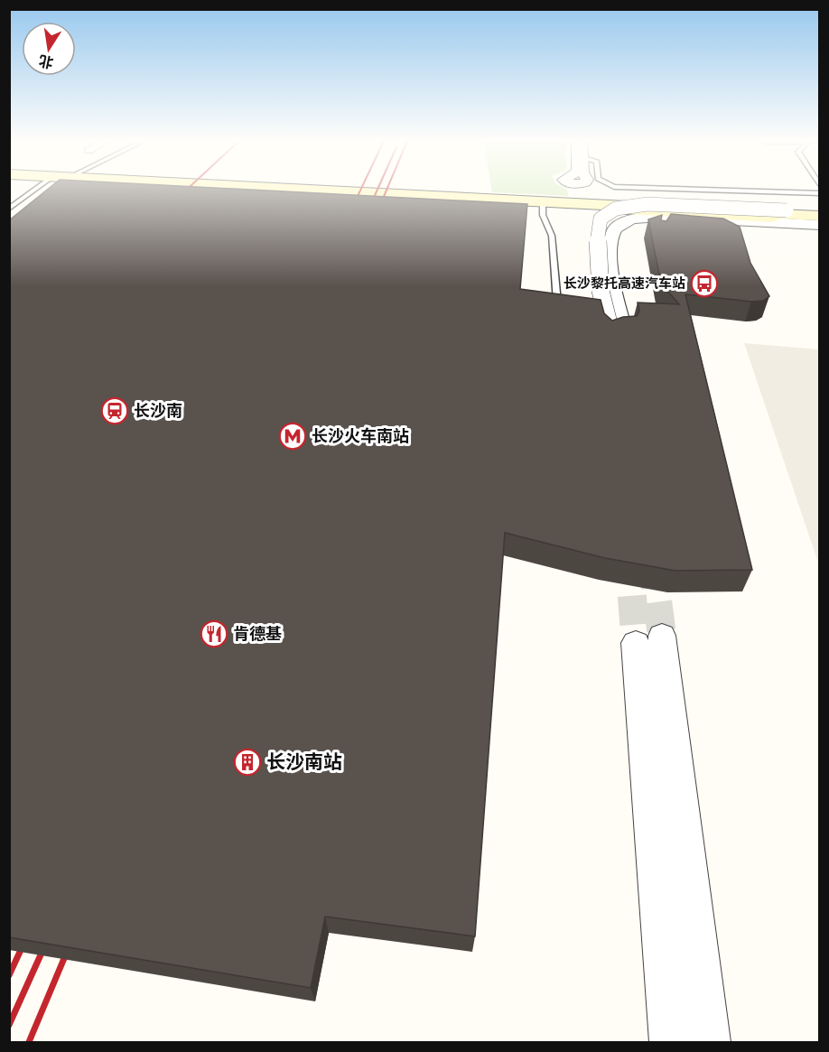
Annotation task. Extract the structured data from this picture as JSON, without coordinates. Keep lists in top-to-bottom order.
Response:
{
  "places": {
    "bus stop": ["长沙黎托高速汽车站"],
    "station": ["长沙南"],
    "metro station": ["长沙火车南站"],
    "restaurant": ["肯德基"],
    "building": ["长沙南站"]
  },
  "north": "bottom"
}
